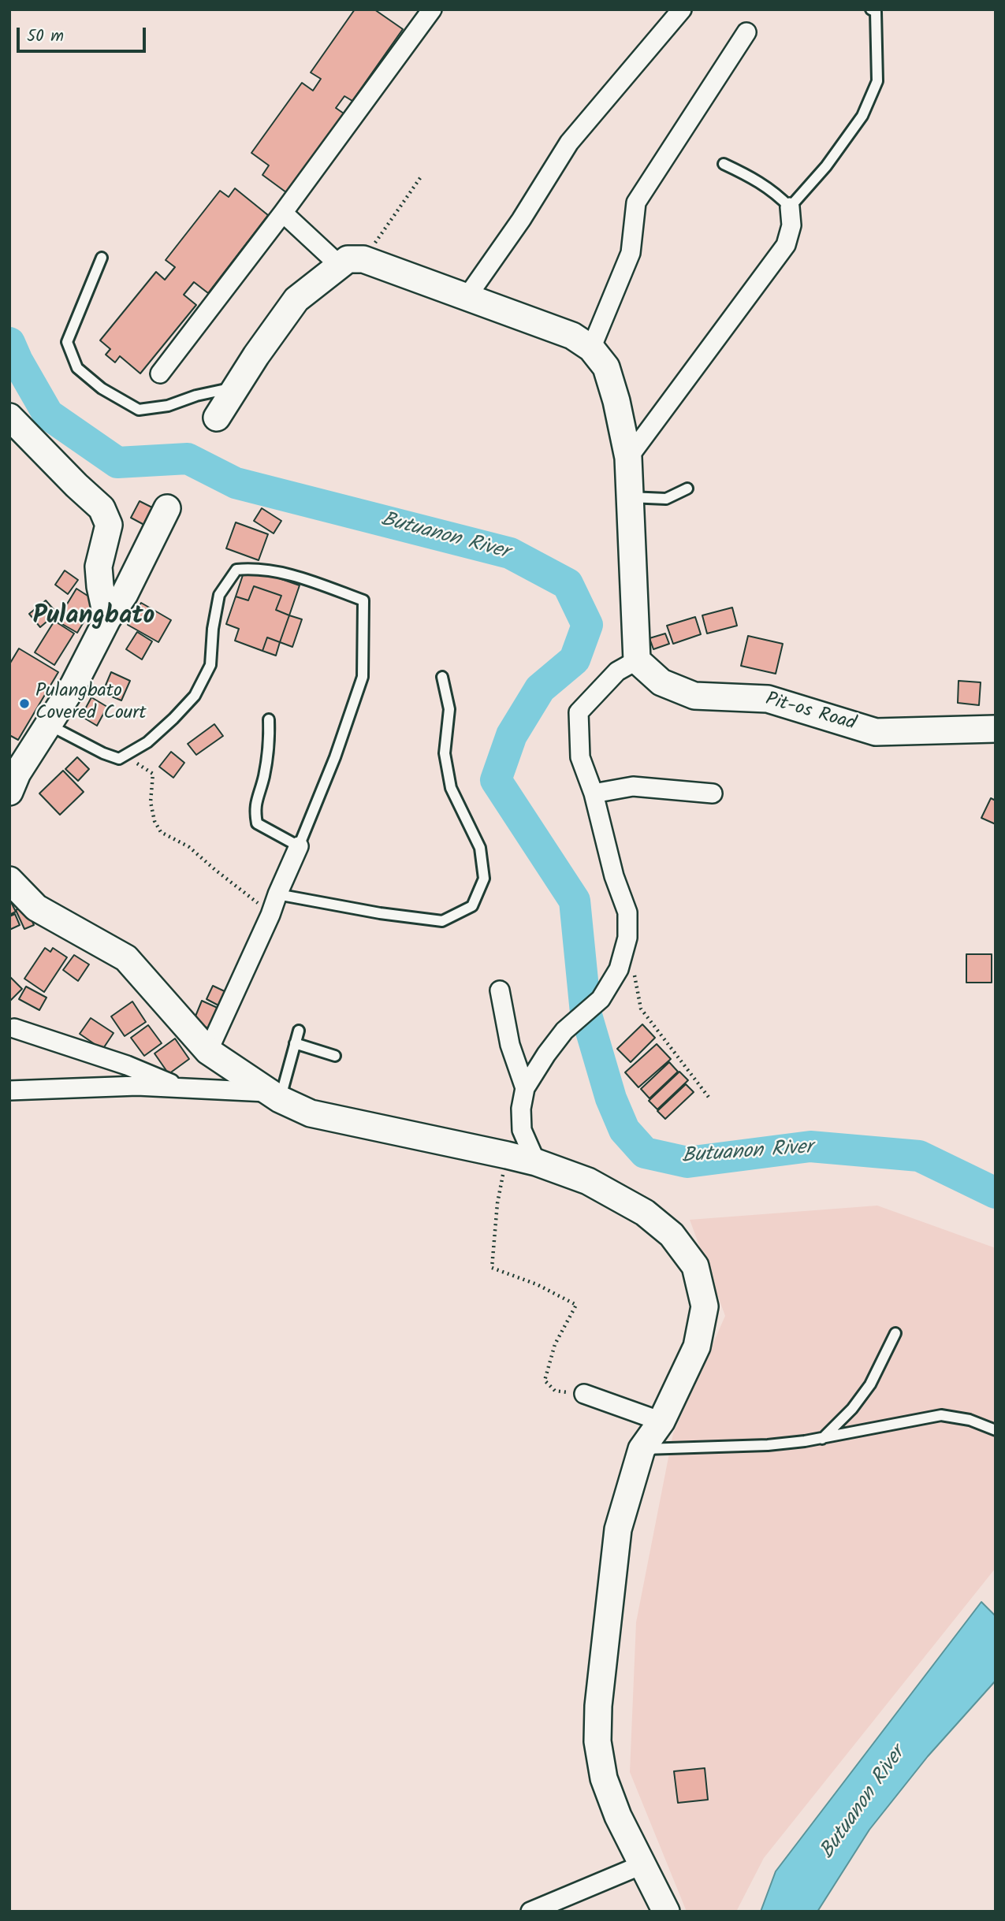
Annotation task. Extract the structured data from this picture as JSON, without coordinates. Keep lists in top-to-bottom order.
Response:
{
  "streets": {
    "street": ["Pit-os Road"]
  },
  "districts": ["Pulangbato"],
  "water": ["Butuanon River"],
  "places": ["Pulangbato Covered Court"],
  "scale_bar": "50 m"
}
